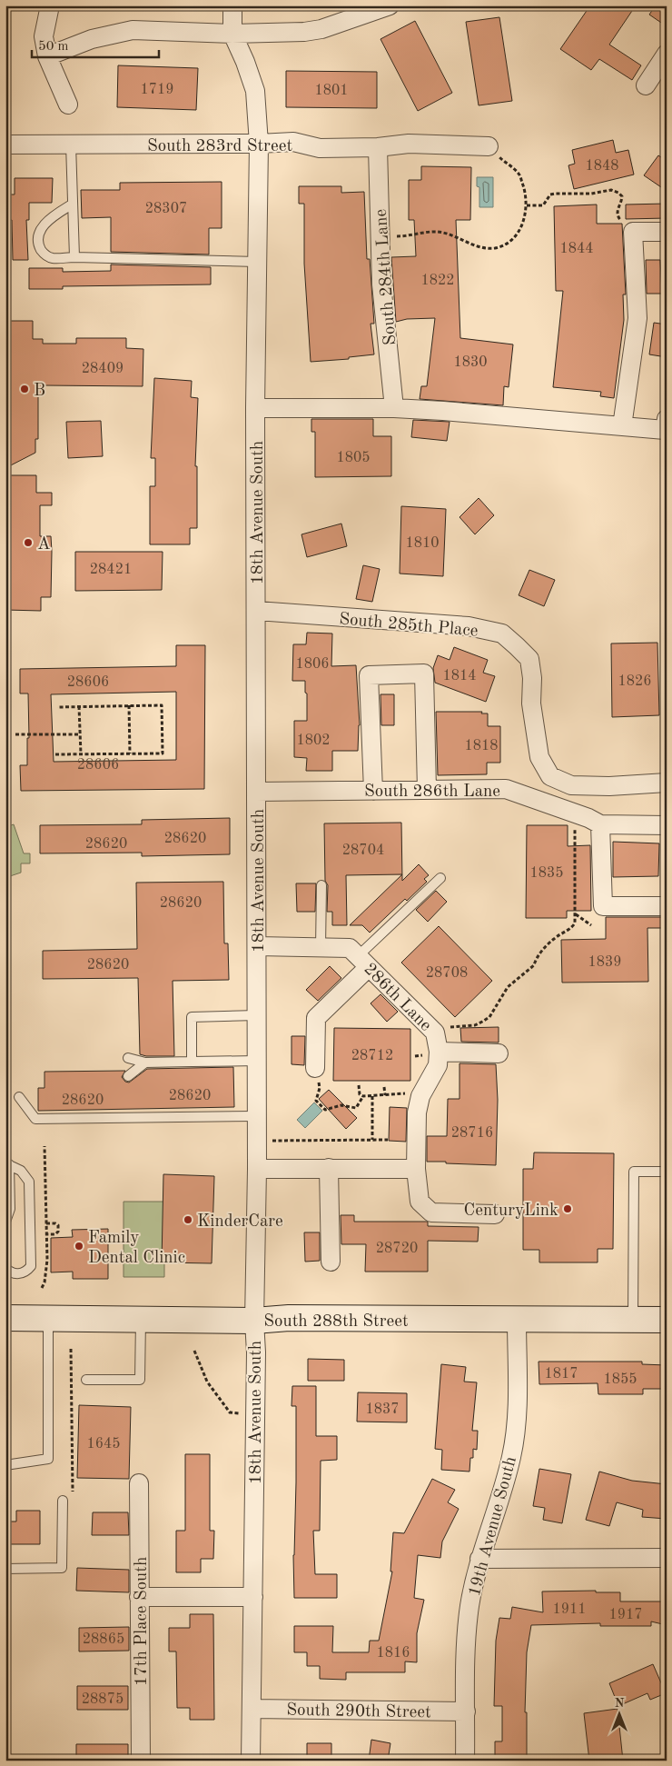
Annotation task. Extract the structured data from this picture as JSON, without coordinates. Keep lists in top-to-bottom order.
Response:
{
  "streets": {
    "main road": ["South 288th Street"],
    "street": [
      "South 283rd Street",
      "South 284th Lane",
      "18th Avenue South",
      "South 285th Place",
      "South 286th Lane",
      "286th Lane",
      "19th Avenue South",
      "17th Place South",
      "South 290th Street"
    ]
  },
  "crossings": [
    ["South 283rd Street", "South 284th Lane"],
    ["South 283rd Street", "18th Avenue South"],
    ["18th Avenue South", "South 285th Place"],
    ["18th Avenue South", "South 286th Lane"],
    ["18th Avenue South", "286th Lane"],
    ["18th Avenue South", "South 288th Street"],
    ["18th Avenue South", "South 290th Street"],
    ["South 288th Street", "19th Avenue South"],
    ["19th Avenue South", "South 290th Street"]
  ],
  "places": [
    "B",
    "A",
    "CenturyLink",
    "KinderCare",
    "Family Dental Clinic"
  ],
  "house_numbers": [
    "1719",
    "1801",
    "1848",
    "28307",
    "1844",
    "1822",
    "1830",
    "28409",
    "1805",
    "1810",
    "28421",
    "1806",
    "1814",
    "1826",
    "28606",
    "1802",
    "1818",
    "28606",
    "28620",
    "28620",
    "28704",
    "1835",
    "28620",
    "1839",
    "28620",
    "28708",
    "28712",
    "28620",
    "28620",
    "28716",
    "28720",
    "1817",
    "1855",
    "1837",
    "1645",
    "1911",
    "1917",
    "28865",
    "1816",
    "28875"
  ],
  "scale_bar": "50 m",
  "north": "top"
}
